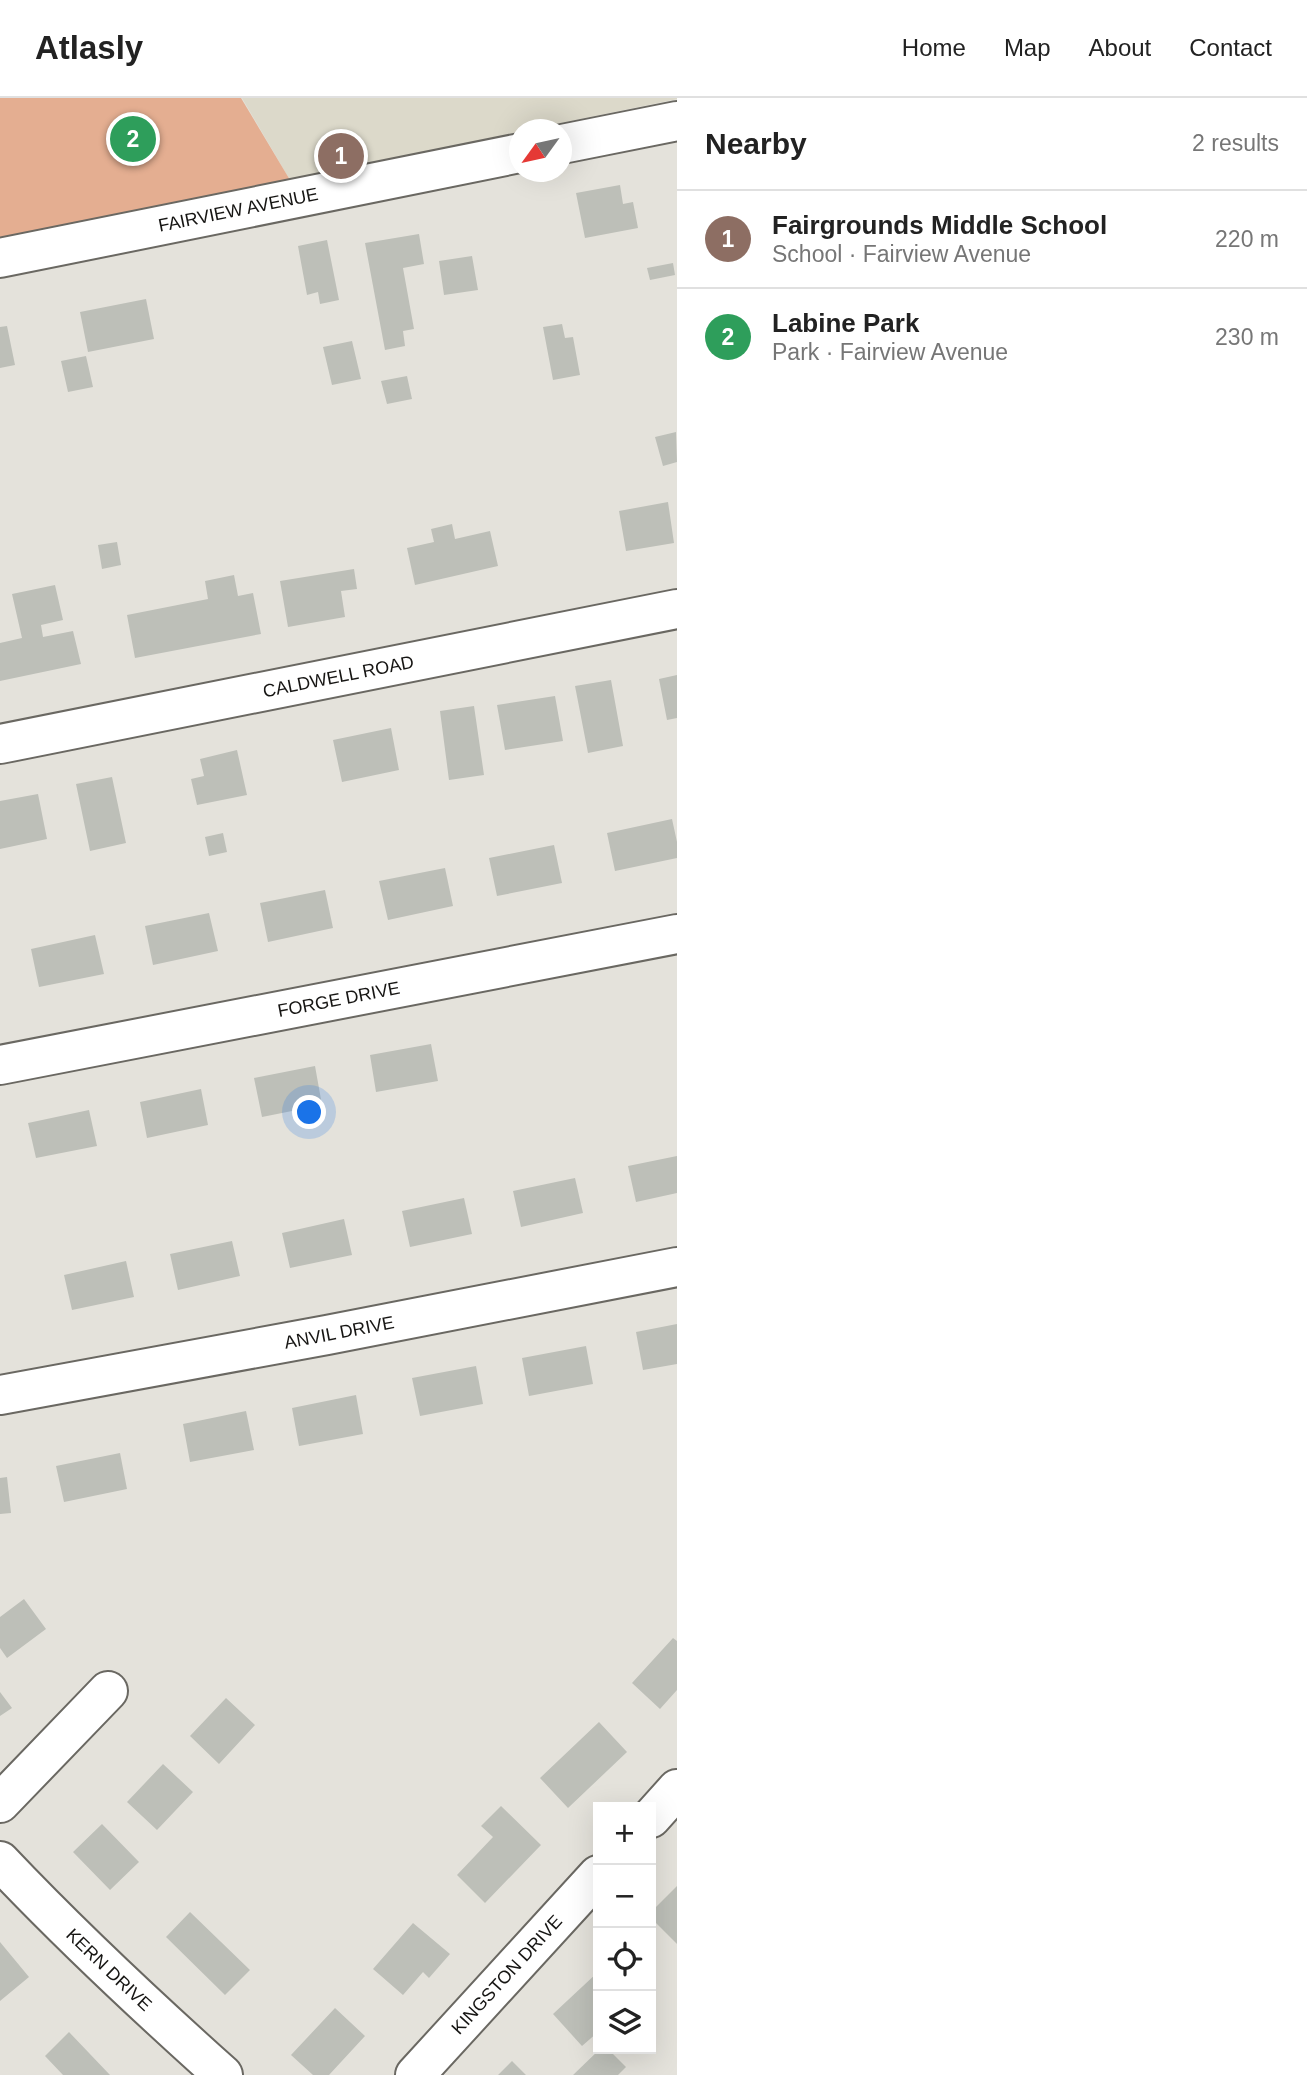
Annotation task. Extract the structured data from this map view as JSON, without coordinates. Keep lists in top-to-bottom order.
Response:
{
  "streets": {
    "street": [
      "FAIRVIEW AVENUE",
      "CALDWELL ROAD",
      "FORGE DRIVE",
      "ANVIL DRIVE",
      "KERN DRIVE",
      "KINGSTON DRIVE"
    ]
  },
  "north": "bottom left",
  "page": {
    "header": "Atlasly",
    "nav": [
      "Home",
      "Map",
      "About",
      "Contact"
    ],
    "heading": ["Nearby", "2 results"],
    "pins": ["2", "1"],
    "list": [
      {
        "mark": "1",
        "name": "Fairgrounds Middle School",
        "note": "School · Fairview Avenue",
        "value": "220 m"
      },
      {
        "mark": "2",
        "name": "Labine Park",
        "note": "Park · Fairview Avenue",
        "value": "230 m"
      }
    ],
    "map_buttons": ["+", "−"]
  }
}
